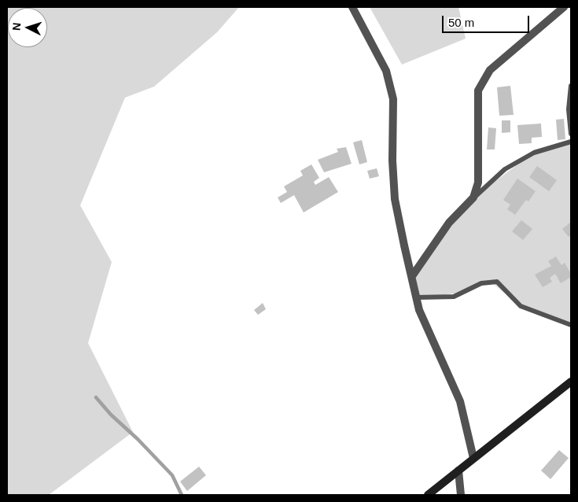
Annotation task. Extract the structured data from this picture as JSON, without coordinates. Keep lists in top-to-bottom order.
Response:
{
  "scale_bar": "50 m",
  "north": "left"
}
